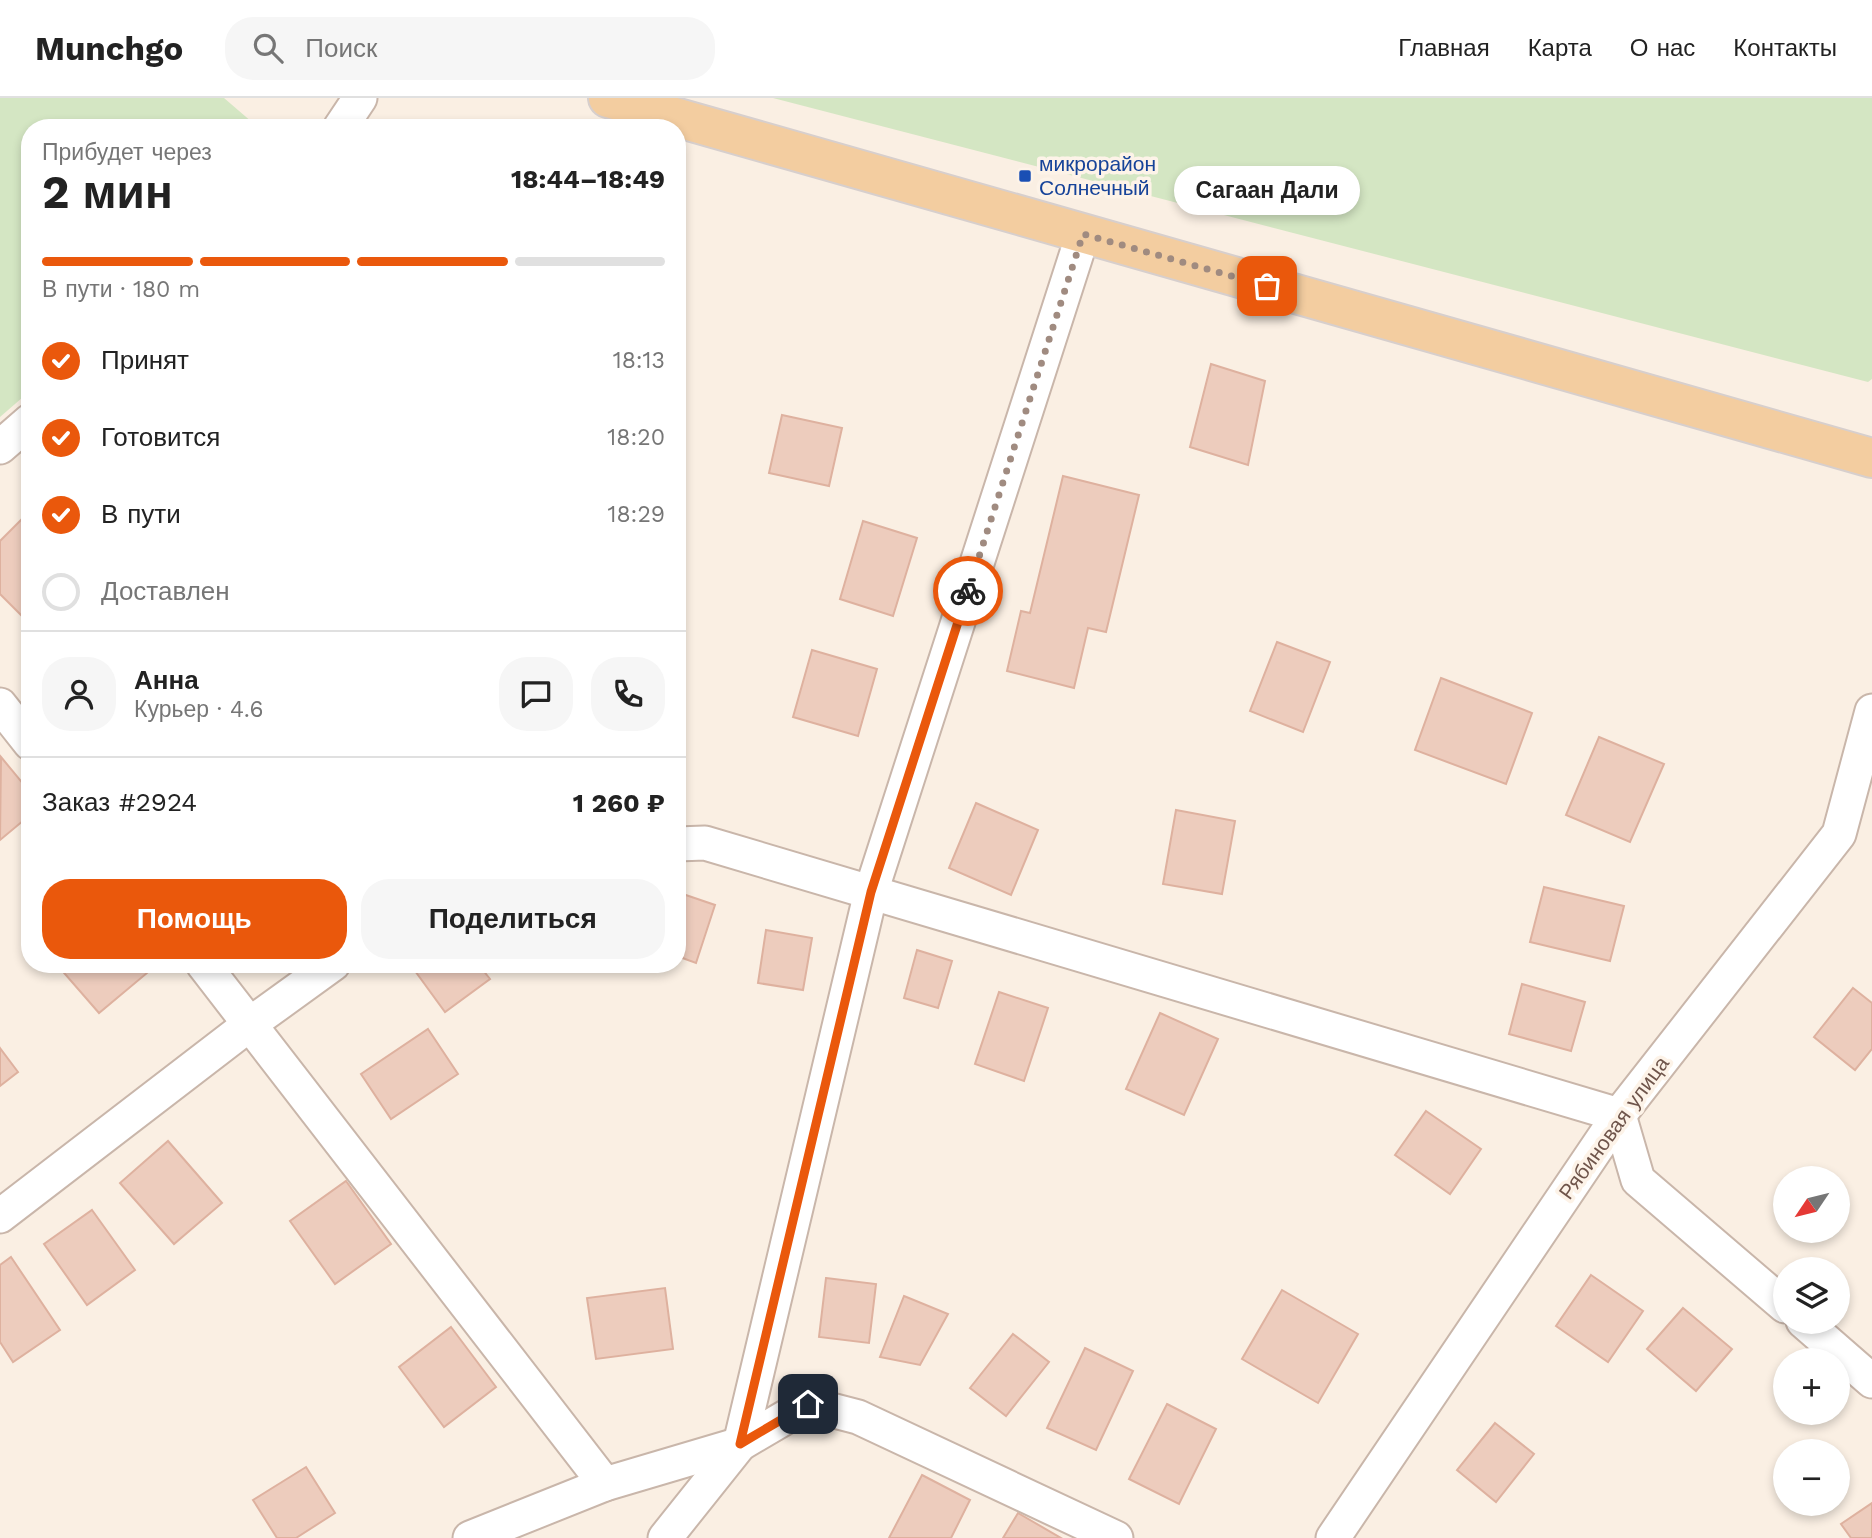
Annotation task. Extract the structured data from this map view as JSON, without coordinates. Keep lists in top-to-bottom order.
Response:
{
  "streets": {
    "street": ["Рябиновая улица"]
  },
  "places": {
    "transit": ["микрорайон Солнечный"],
    "other": ["Сагаан Дали"]
  },
  "north": "bottom left",
  "page": {
    "header": "Munchgo",
    "search": "Поиск",
    "nav": [
      "Главная",
      "Карта",
      "О нас",
      "Контакты"
    ],
    "heading": ["2 мин", "Прибудет через", "18:44–18:49"],
    "panel": [
      "Анна",
      "Курьер · 4.6",
      "Заказ #2924",
      "1 260 ₽"
    ],
    "bubble": "Сагаан Дали",
    "bar": "В пути · 180 m",
    "list": [
      ["Принят", "18:13"],
      ["Готовится", "18:20"],
      ["В пути", "18:29"],
      "Доставлен"
    ],
    "buttons": ["Помощь", "Поделиться"],
    "map_buttons": ["+", "−"]
  }
}
